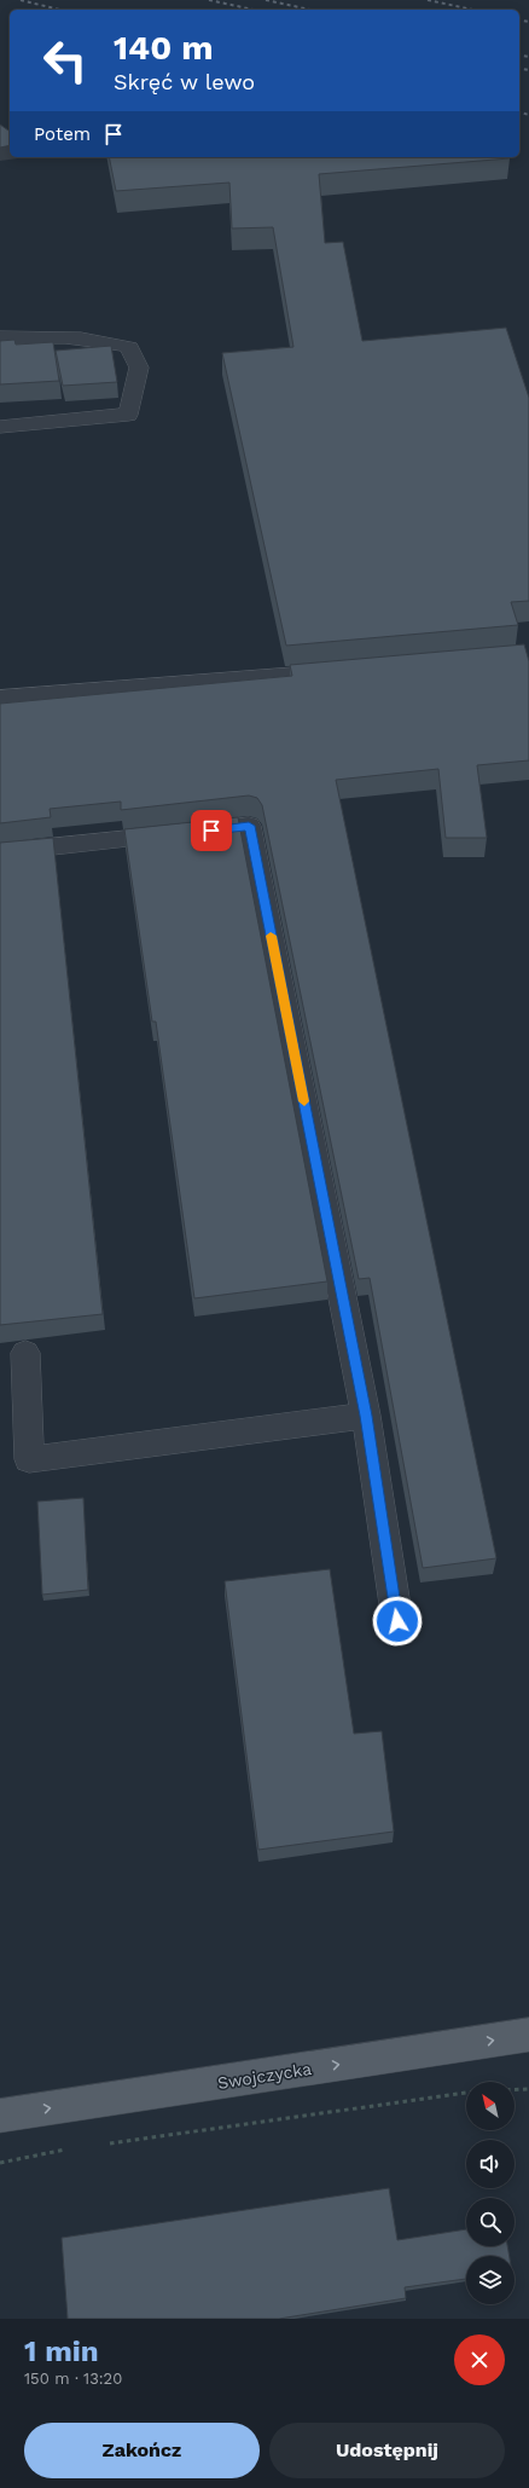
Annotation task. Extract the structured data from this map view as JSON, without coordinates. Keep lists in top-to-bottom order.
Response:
{
  "streets": {
    "main road": ["Swojczycka"]
  },
  "one_way": ["Swojczycka"],
  "north": "top left",
  "page": {
    "turn": ["140 m", "Skręć w lewo"],
    "then": "Potem",
    "heading": ["1 min", "150 m · 13:20"],
    "buttons": ["Zakończ", "Udostępnij"]
  }
}
